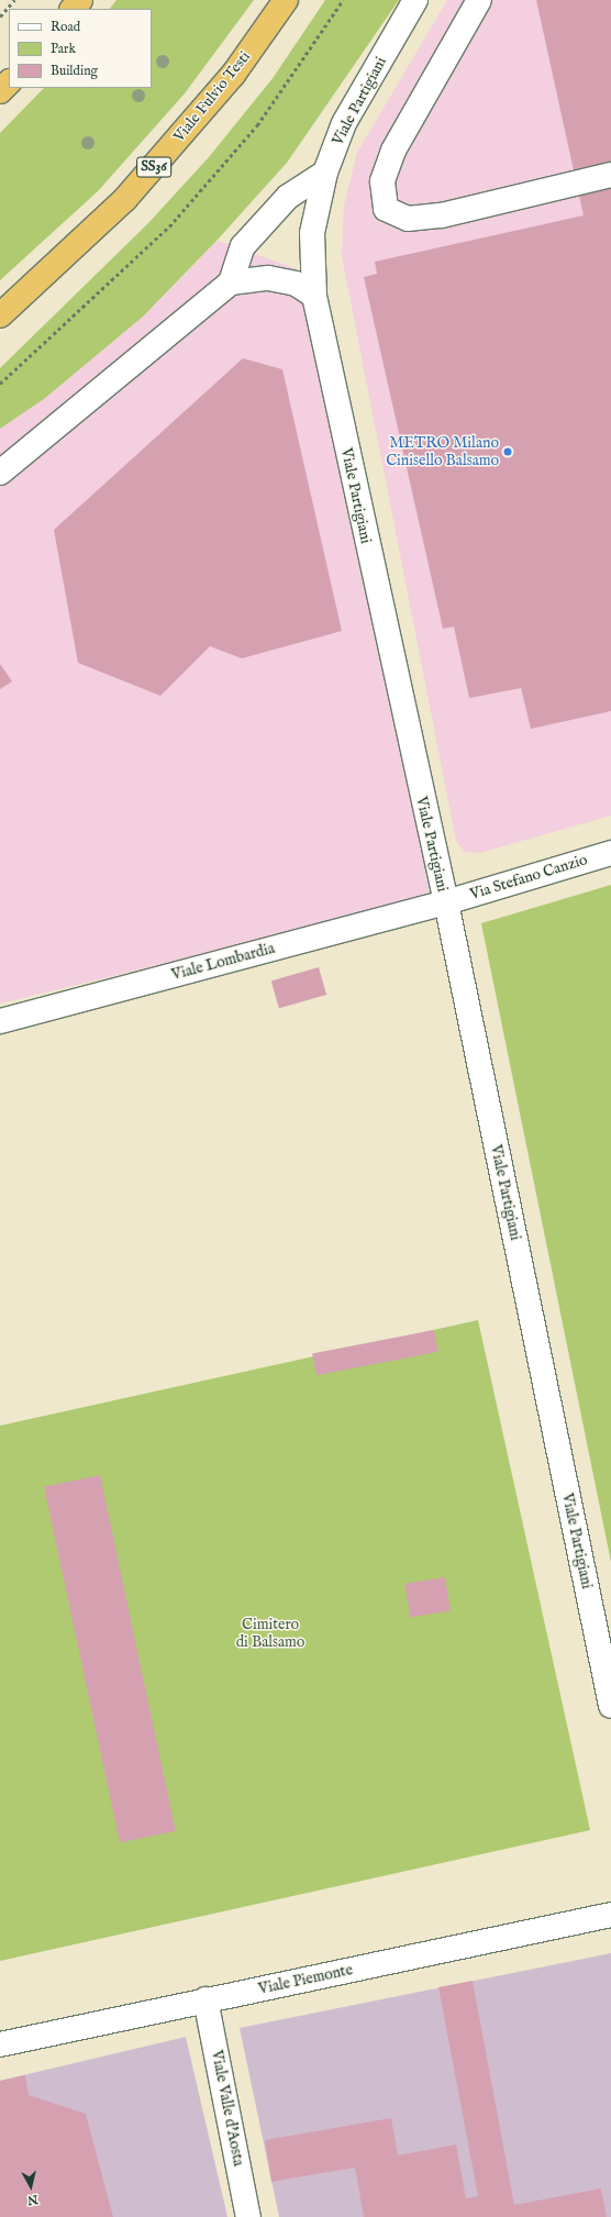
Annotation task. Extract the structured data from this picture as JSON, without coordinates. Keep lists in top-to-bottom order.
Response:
{
  "streets": {
    "highway": ["Viale Fulvio Testi", "SS36"],
    "street": [
      "Viale Partigiani",
      "Via Stefano Canzio",
      "Viale Lombardia",
      "Viale Piemonte",
      "Viale Valle d'Aosta"
    ]
  },
  "crossings": [
    ["Viale Partigiani", "Via Stefano Canzio"],
    ["Viale Partigiani", "Viale Lombardia"],
    ["Via Stefano Canzio", "Viale Lombardia"],
    ["Viale Piemonte", "Viale Valle d'Aosta"]
  ],
  "parks": ["Cimitero di Balsamo"],
  "places": ["METRO Milano Cinisello Balsamo"],
  "legend": ["Road", "Park", "Building"],
  "north": "bottom"
}
